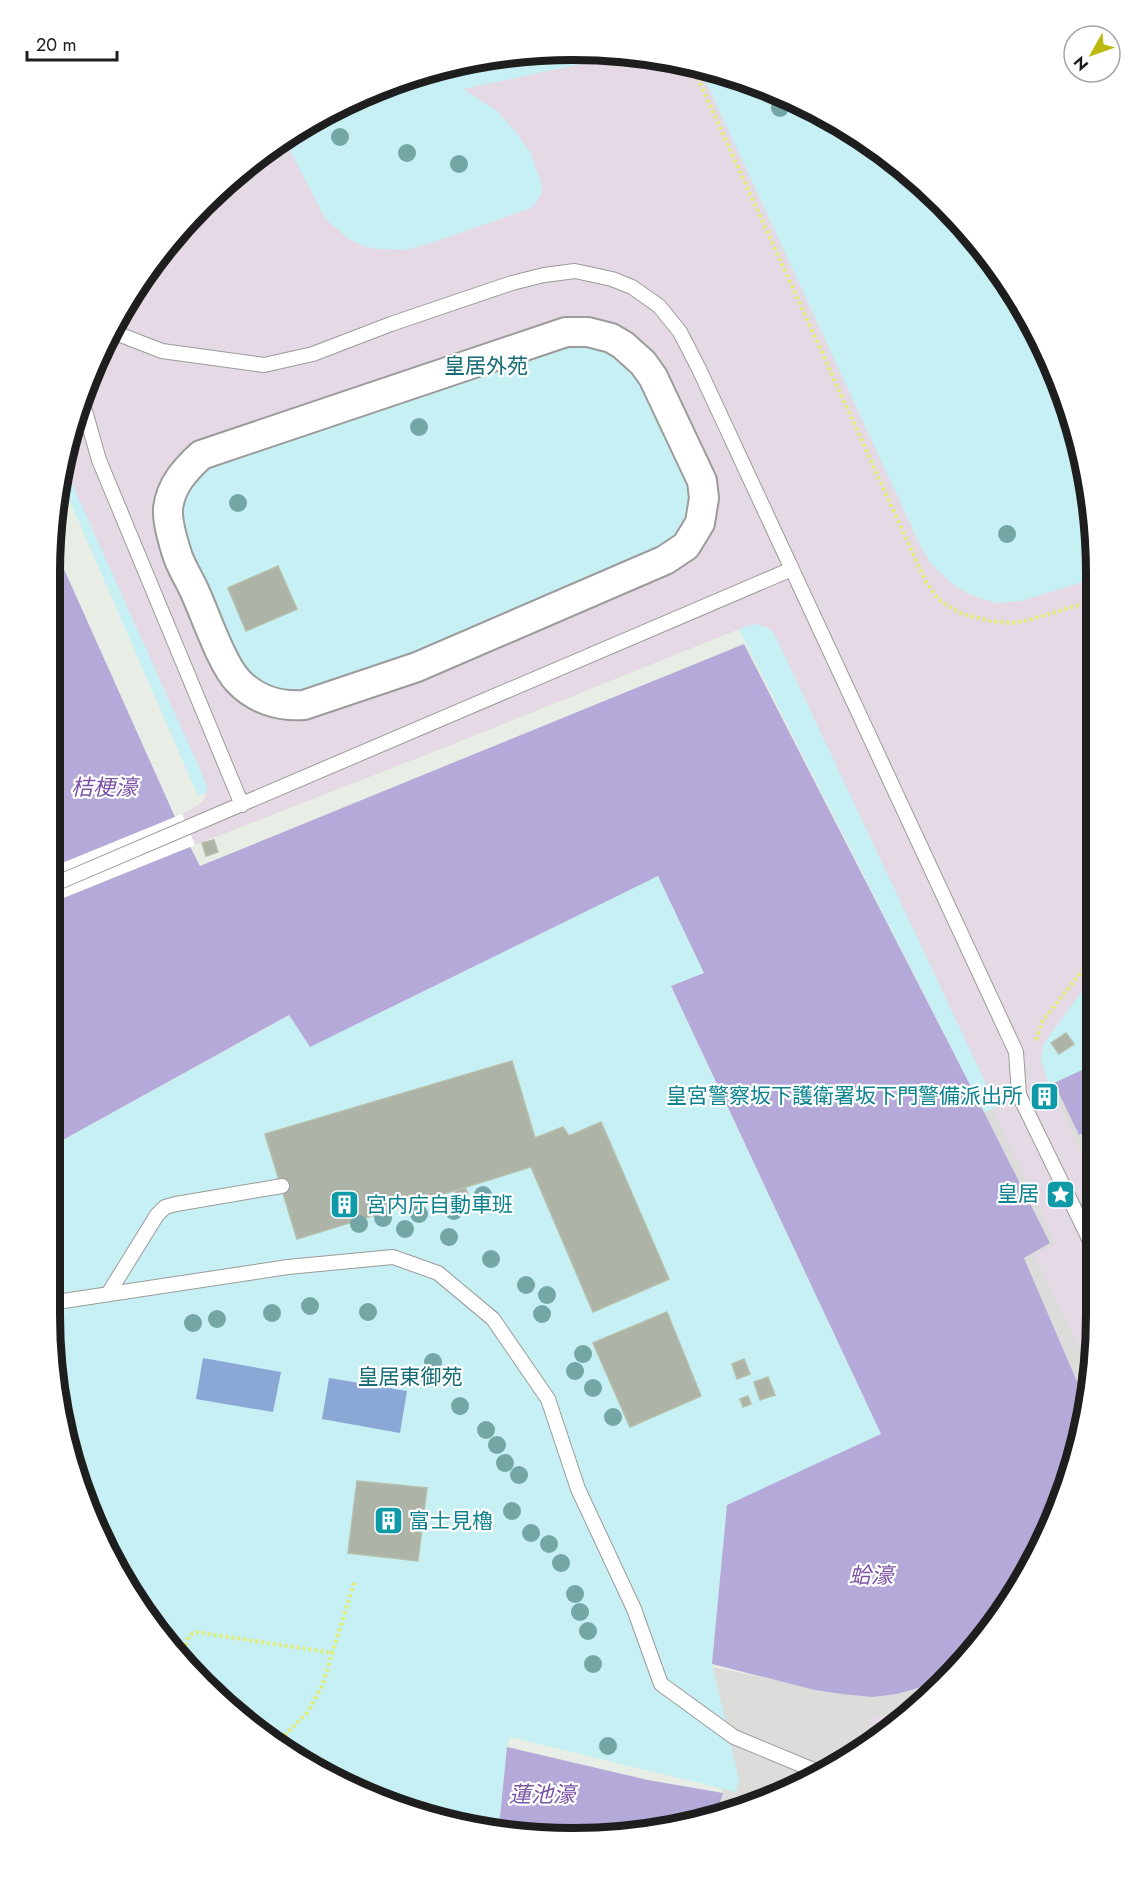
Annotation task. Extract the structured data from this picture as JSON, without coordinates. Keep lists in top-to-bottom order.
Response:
{
  "water": ["桔梗濠", "蛤濠", "蓮池濠"],
  "parks": ["皇居外苑", "皇居東御苑"],
  "places": {
    "building": ["皇宮警察坂下護衛署坂下門警備派出所", "宮内庁自動車班", "富士見櫓"],
    "place": ["皇居"]
  },
  "scale_bar": "20 m",
  "north": "bottom left"
}
